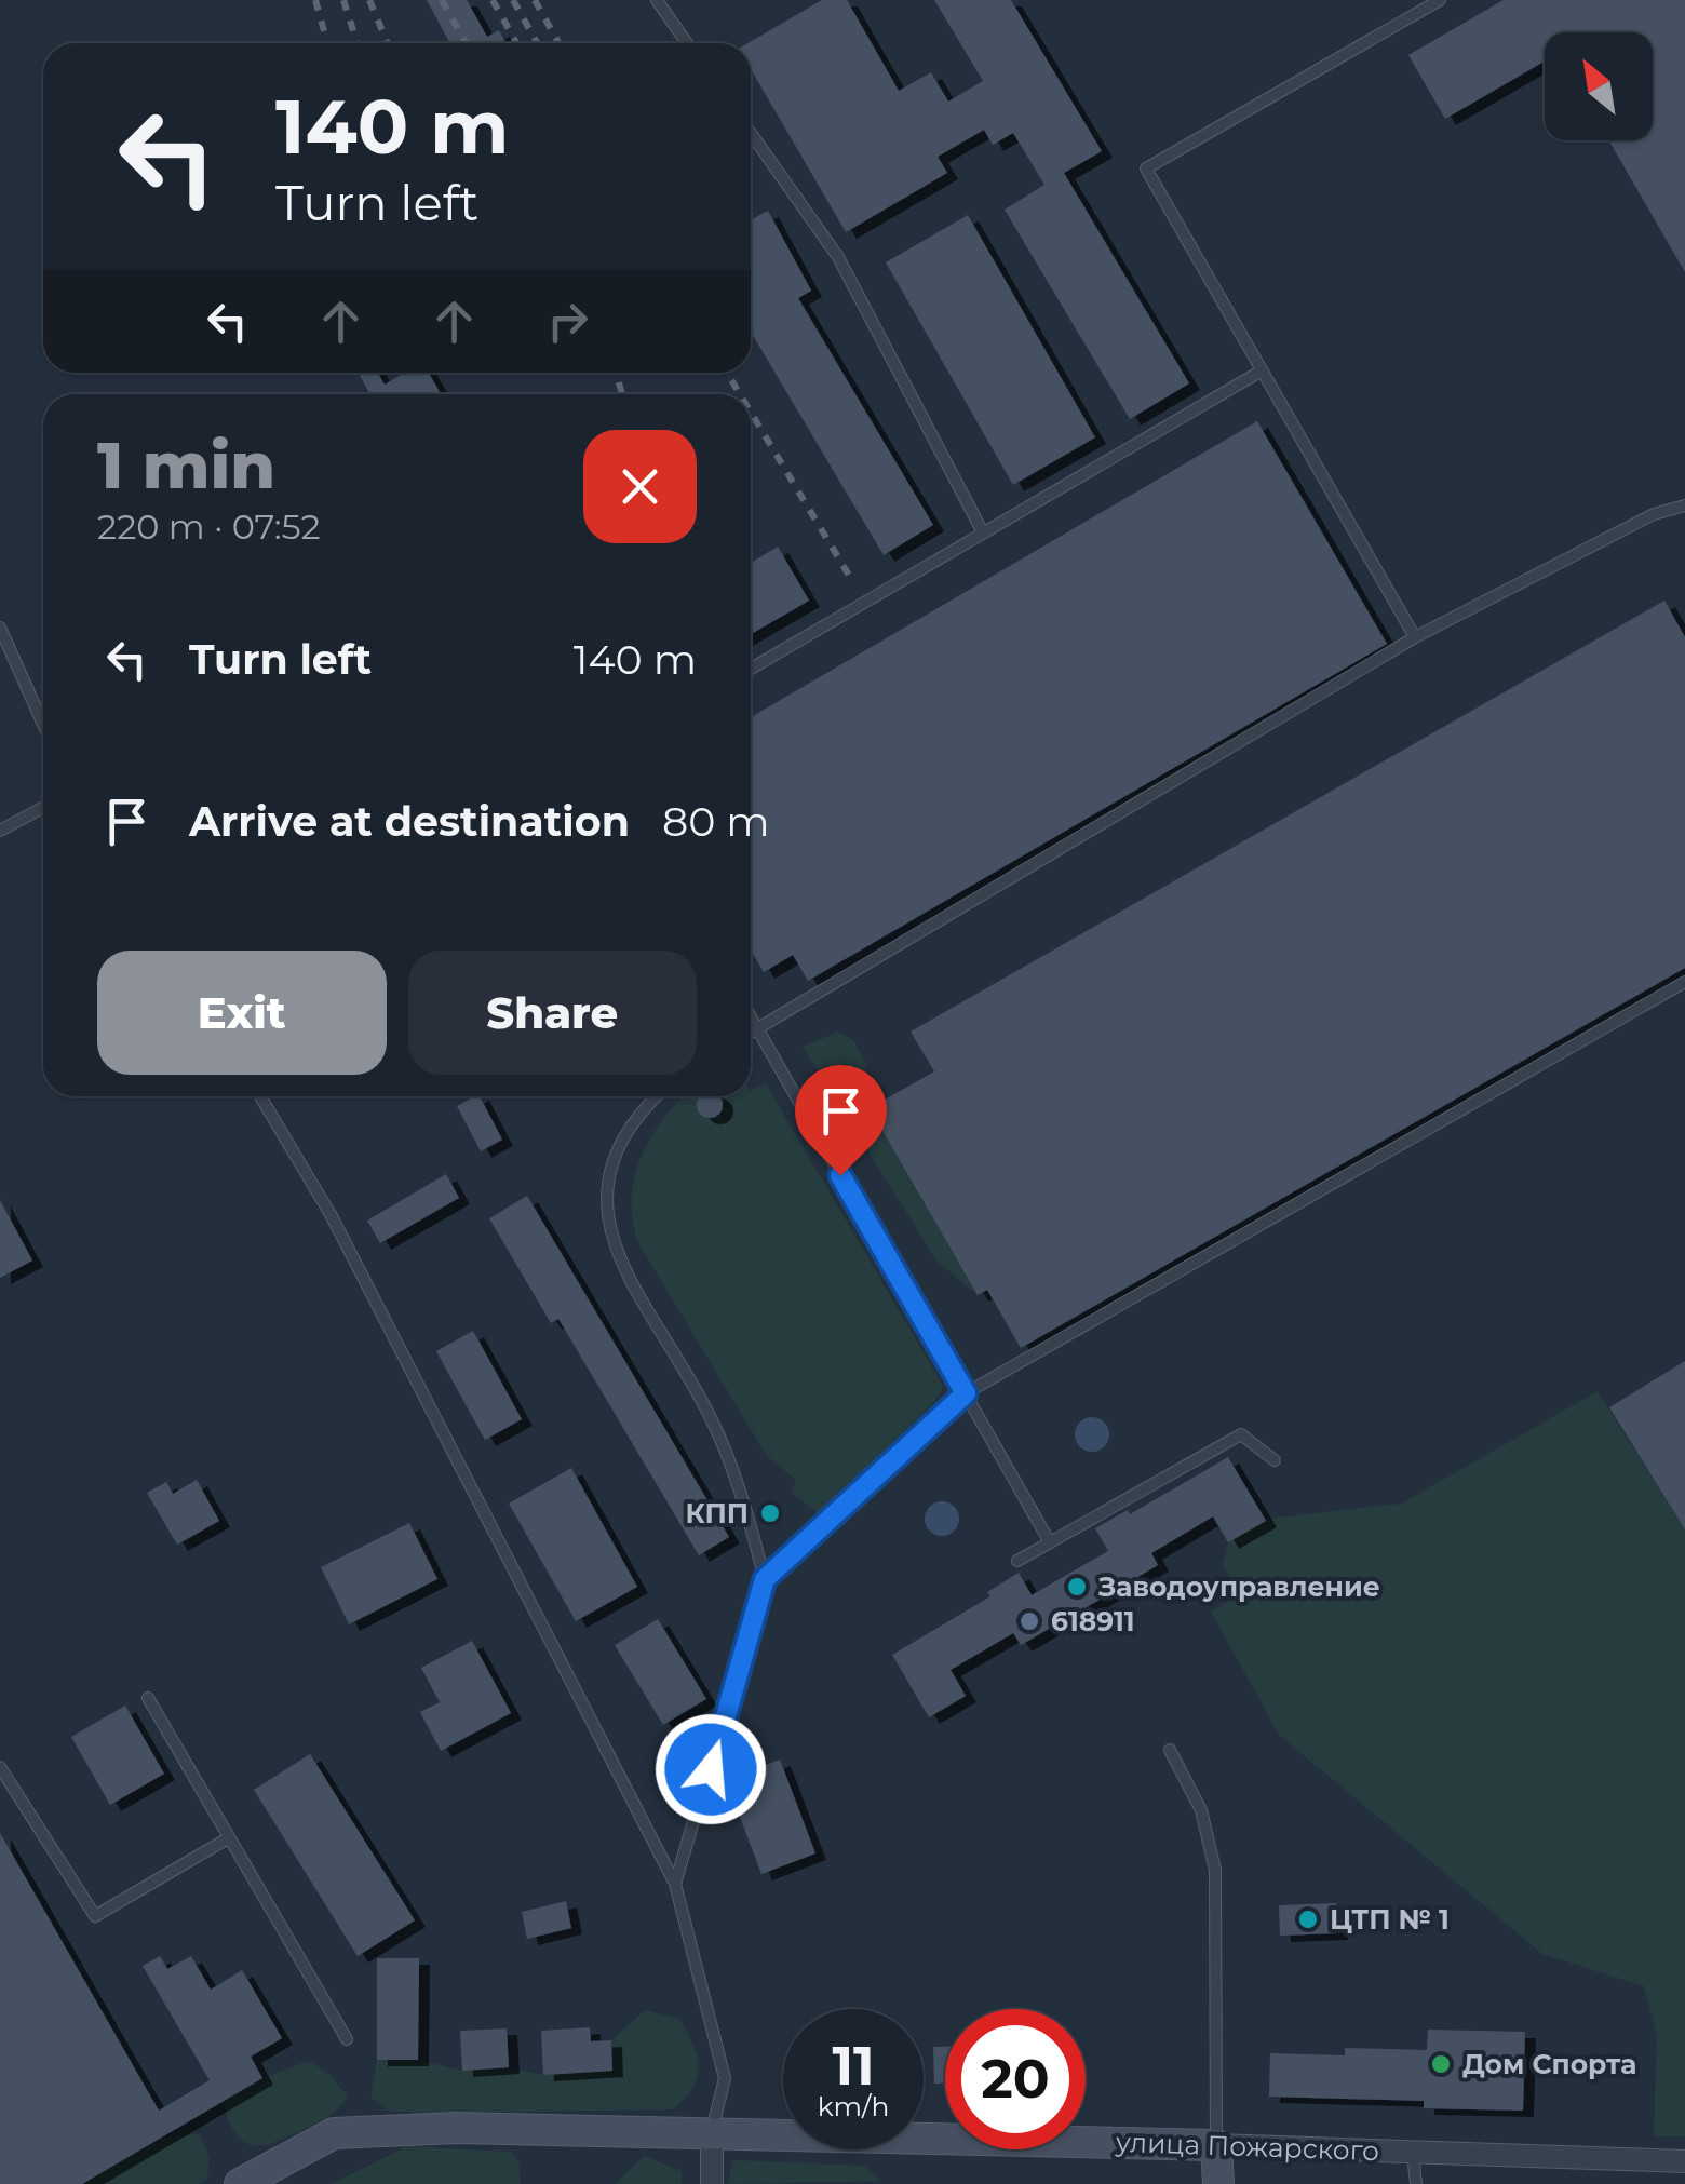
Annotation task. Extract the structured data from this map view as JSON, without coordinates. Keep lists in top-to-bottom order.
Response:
{
  "streets": {
    "street": ["улица Пожарского"]
  },
  "places": [
    "КПП",
    "Заводоуправление",
    "618911",
    "ЦТП № 1",
    "Дом Спорта"
  ],
  "north": "top left",
  "page": {
    "turn": ["140 m", "Turn left"],
    "heading": ["1 min", "220 m · 07:52"],
    "list": [
      {
        "name": "Turn left",
        "value": "140 m"
      },
      {
        "name": "Arrive at destination",
        "value": "80 m"
      }
    ],
    "buttons": ["Exit", "Share"],
    "speed": "11 km/h",
    "limit": "20"
  }
}
